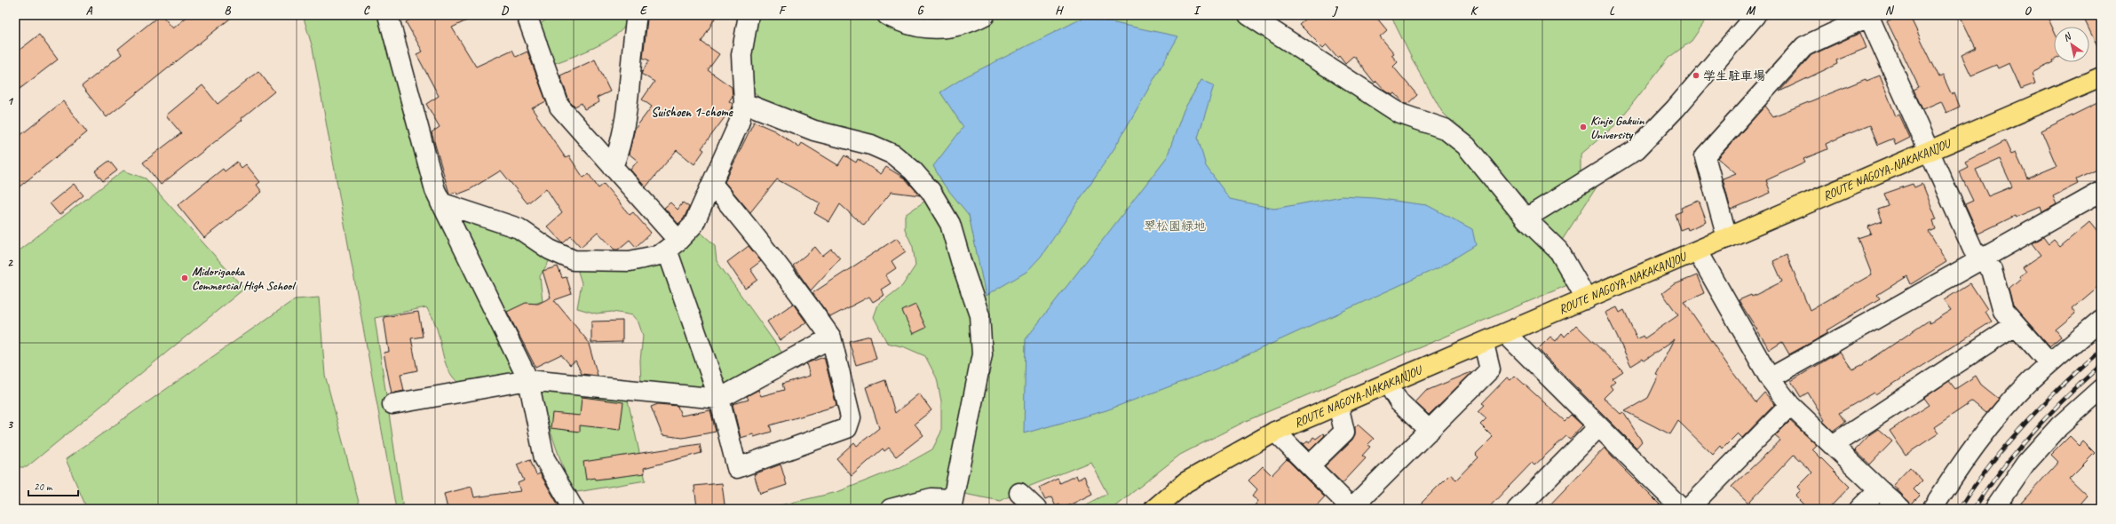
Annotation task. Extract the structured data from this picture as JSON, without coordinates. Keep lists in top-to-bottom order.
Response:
{
  "streets": {
    "main road": ["ROUTE NAGOYA-NAKAKANJOU"]
  },
  "districts": ["Suishoen 1-chome"],
  "parks": ["翠松園緑地"],
  "places": ["学生駐車場", "Kinjo Gakuin University", "Midorigaoka Commercial High School"],
  "scale_bar": "20 m",
  "north": "top left",
  "grid": {
    "columns": [
      "A",
      "B",
      "C",
      "D",
      "E",
      "F",
      "G",
      "H",
      "I",
      "J",
      "K",
      "L",
      "M",
      "N",
      "O"
    ],
    "rows": ["1", "2", "3"]
  }
}
